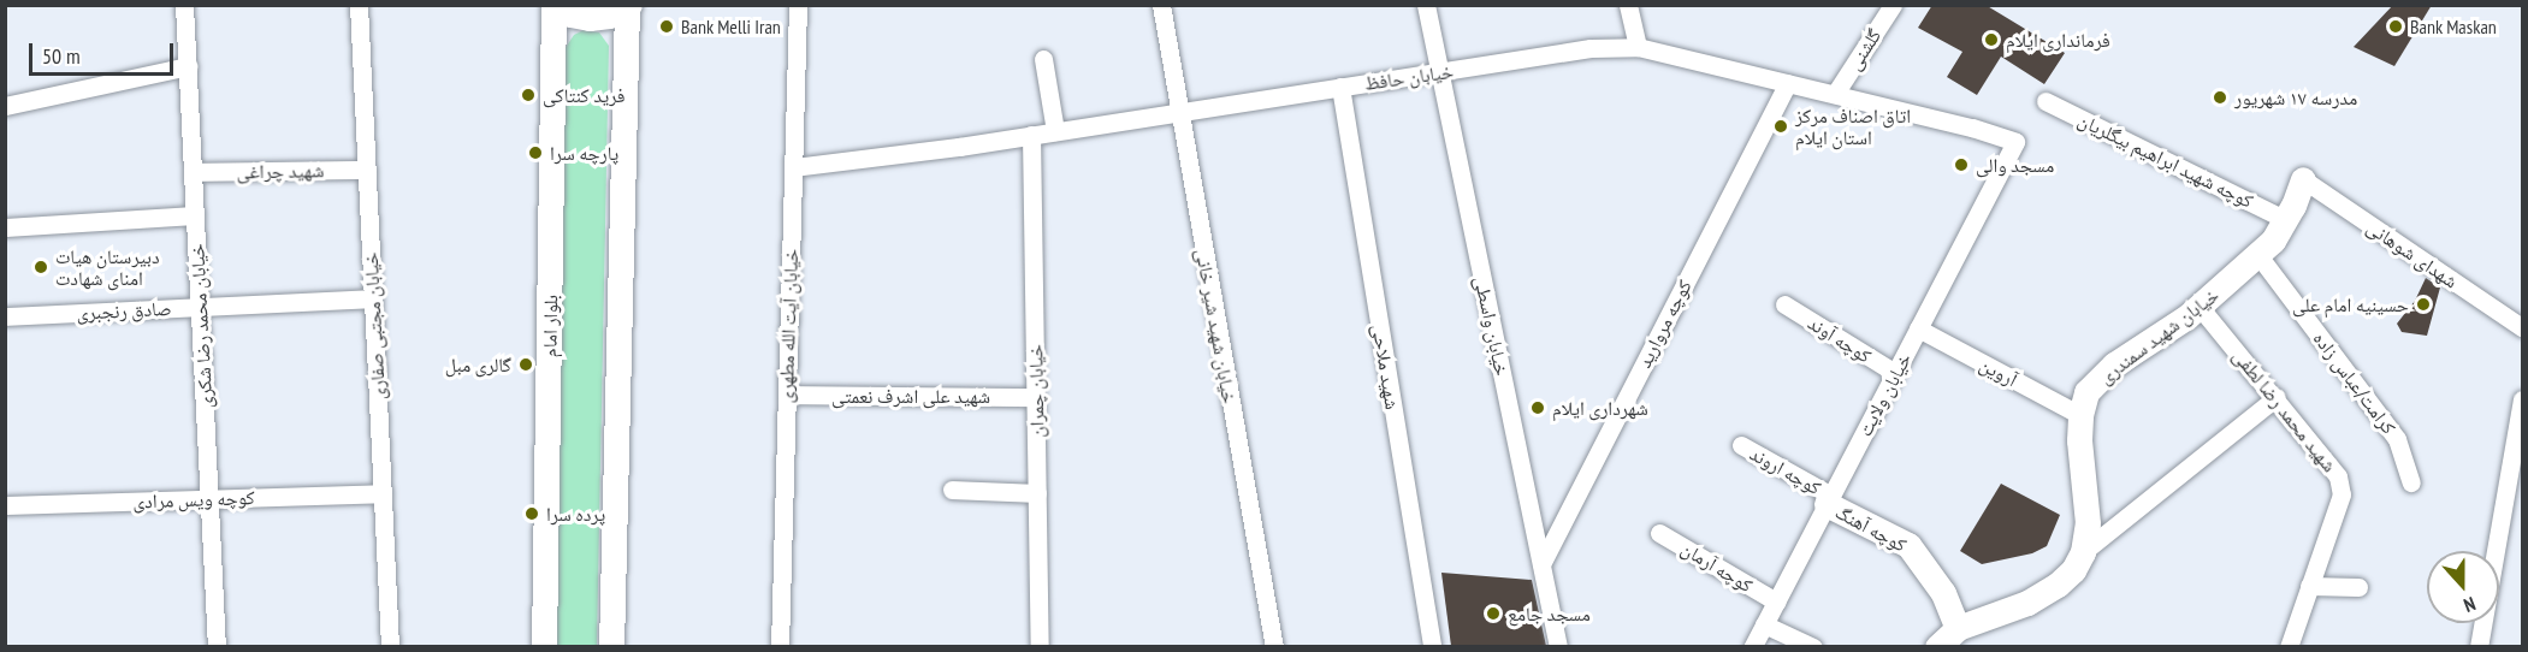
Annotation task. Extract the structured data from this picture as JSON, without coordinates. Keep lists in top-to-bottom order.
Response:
{
  "streets": {
    "main road": ["بلوار امام", "خیابان شهید سمندری", "کوچه آهنگ"],
    "street": [
      "گلشنی",
      "خیابان حافظ",
      "کوچه شهید ابراهیم بیگلریان",
      "شهید چراغی",
      "شهدای شوهانی",
      "صادق رنجبری",
      "کوچه مروارید",
      "خیابان محمد رضا شکری",
      "خیابان مجتبی صفاری",
      "خیابان آیت الله مطهری",
      "خیابان شهید شیر خانی",
      "خیابان واسطی",
      "کوچه آوند",
      "شهید ملاحی",
      "آروین",
      "کرامت/عباس زاده",
      "خیابان چمران",
      "خیابان ولایت",
      "شهید علی اشرف نعمتی",
      "شهید محمد رضا لطفی",
      "کوچه اروند",
      "کوچه ویس مرادی",
      "کوچه آرمان"
    ]
  },
  "crossings": [
    ["گلشنی", "خیابان حافظ"],
    ["خیابان حافظ", "کوچه مروارید"],
    ["خیابان حافظ", "خیابان آیت الله مطهری"],
    ["خیابان حافظ", "خیابان شهید شیر خانی"],
    ["خیابان حافظ", "خیابان واسطی"],
    ["خیابان حافظ", "شهید ملاحی"],
    ["خیابان حافظ", "خیابان چمران"],
    ["خیابان حافظ", "خیابان ولایت"],
    ["کوچه شهید ابراهیم بیگلریان", "خیابان شهید سمندری"],
    ["شهید چراغی", "خیابان محمد رضا شکری"],
    ["شهید چراغی", "خیابان مجتبی صفاری"],
    ["شهدای شوهانی", "خیابان شهید سمندری"],
    ["صادق رنجبری", "خیابان محمد رضا شکری"],
    ["صادق رنجبری", "خیابان مجتبی صفاری"],
    ["کوچه مروارید", "خیابان واسطی"],
    ["خیابان محمد رضا شکری", "کوچه ویس مرادی"],
    ["خیابان مجتبی صفاری", "کوچه ویس مرادی"],
    ["خیابان آیت الله مطهری", "شهید علی اشرف نعمتی"],
    ["خیابان شهید سمندری", "آروین"],
    ["خیابان شهید سمندری", "کرامت/عباس زاده"],
    ["خیابان شهید سمندری", "شهید محمد رضا لطفی"],
    ["خیابان شهید سمندری", "کوچه آهنگ"],
    ["کوچه آوند", "خیابان ولایت"],
    ["آروین", "خیابان ولایت"],
    ["خیابان چمران", "شهید علی اشرف نعمتی"],
    ["خیابان ولایت", "کوچه اروند"],
    ["خیابان ولایت", "کوچه آهنگ"],
    ["خیابان ولایت", "کوچه آرمان"],
    ["کوچه اروند", "کوچه آهنگ"]
  ],
  "places": [
    "Bank Melli Iran",
    "Bank Maskan",
    "فرمانداری ایلام",
    "فرید کنتاکی",
    "مدرسه ۱۷ شهریور",
    "اتاق اصناف مرکز استان ایلام",
    "پارچه سرا",
    "مسجد والی",
    "دبیرستان هیات امنای شهادت",
    "حسینیه امام علی",
    "گالری مبل",
    "شهرداری ایلام",
    "پرده سرا",
    "مسجد جامع"
  ],
  "scale_bar": "50 m",
  "north": "bottom"
}
